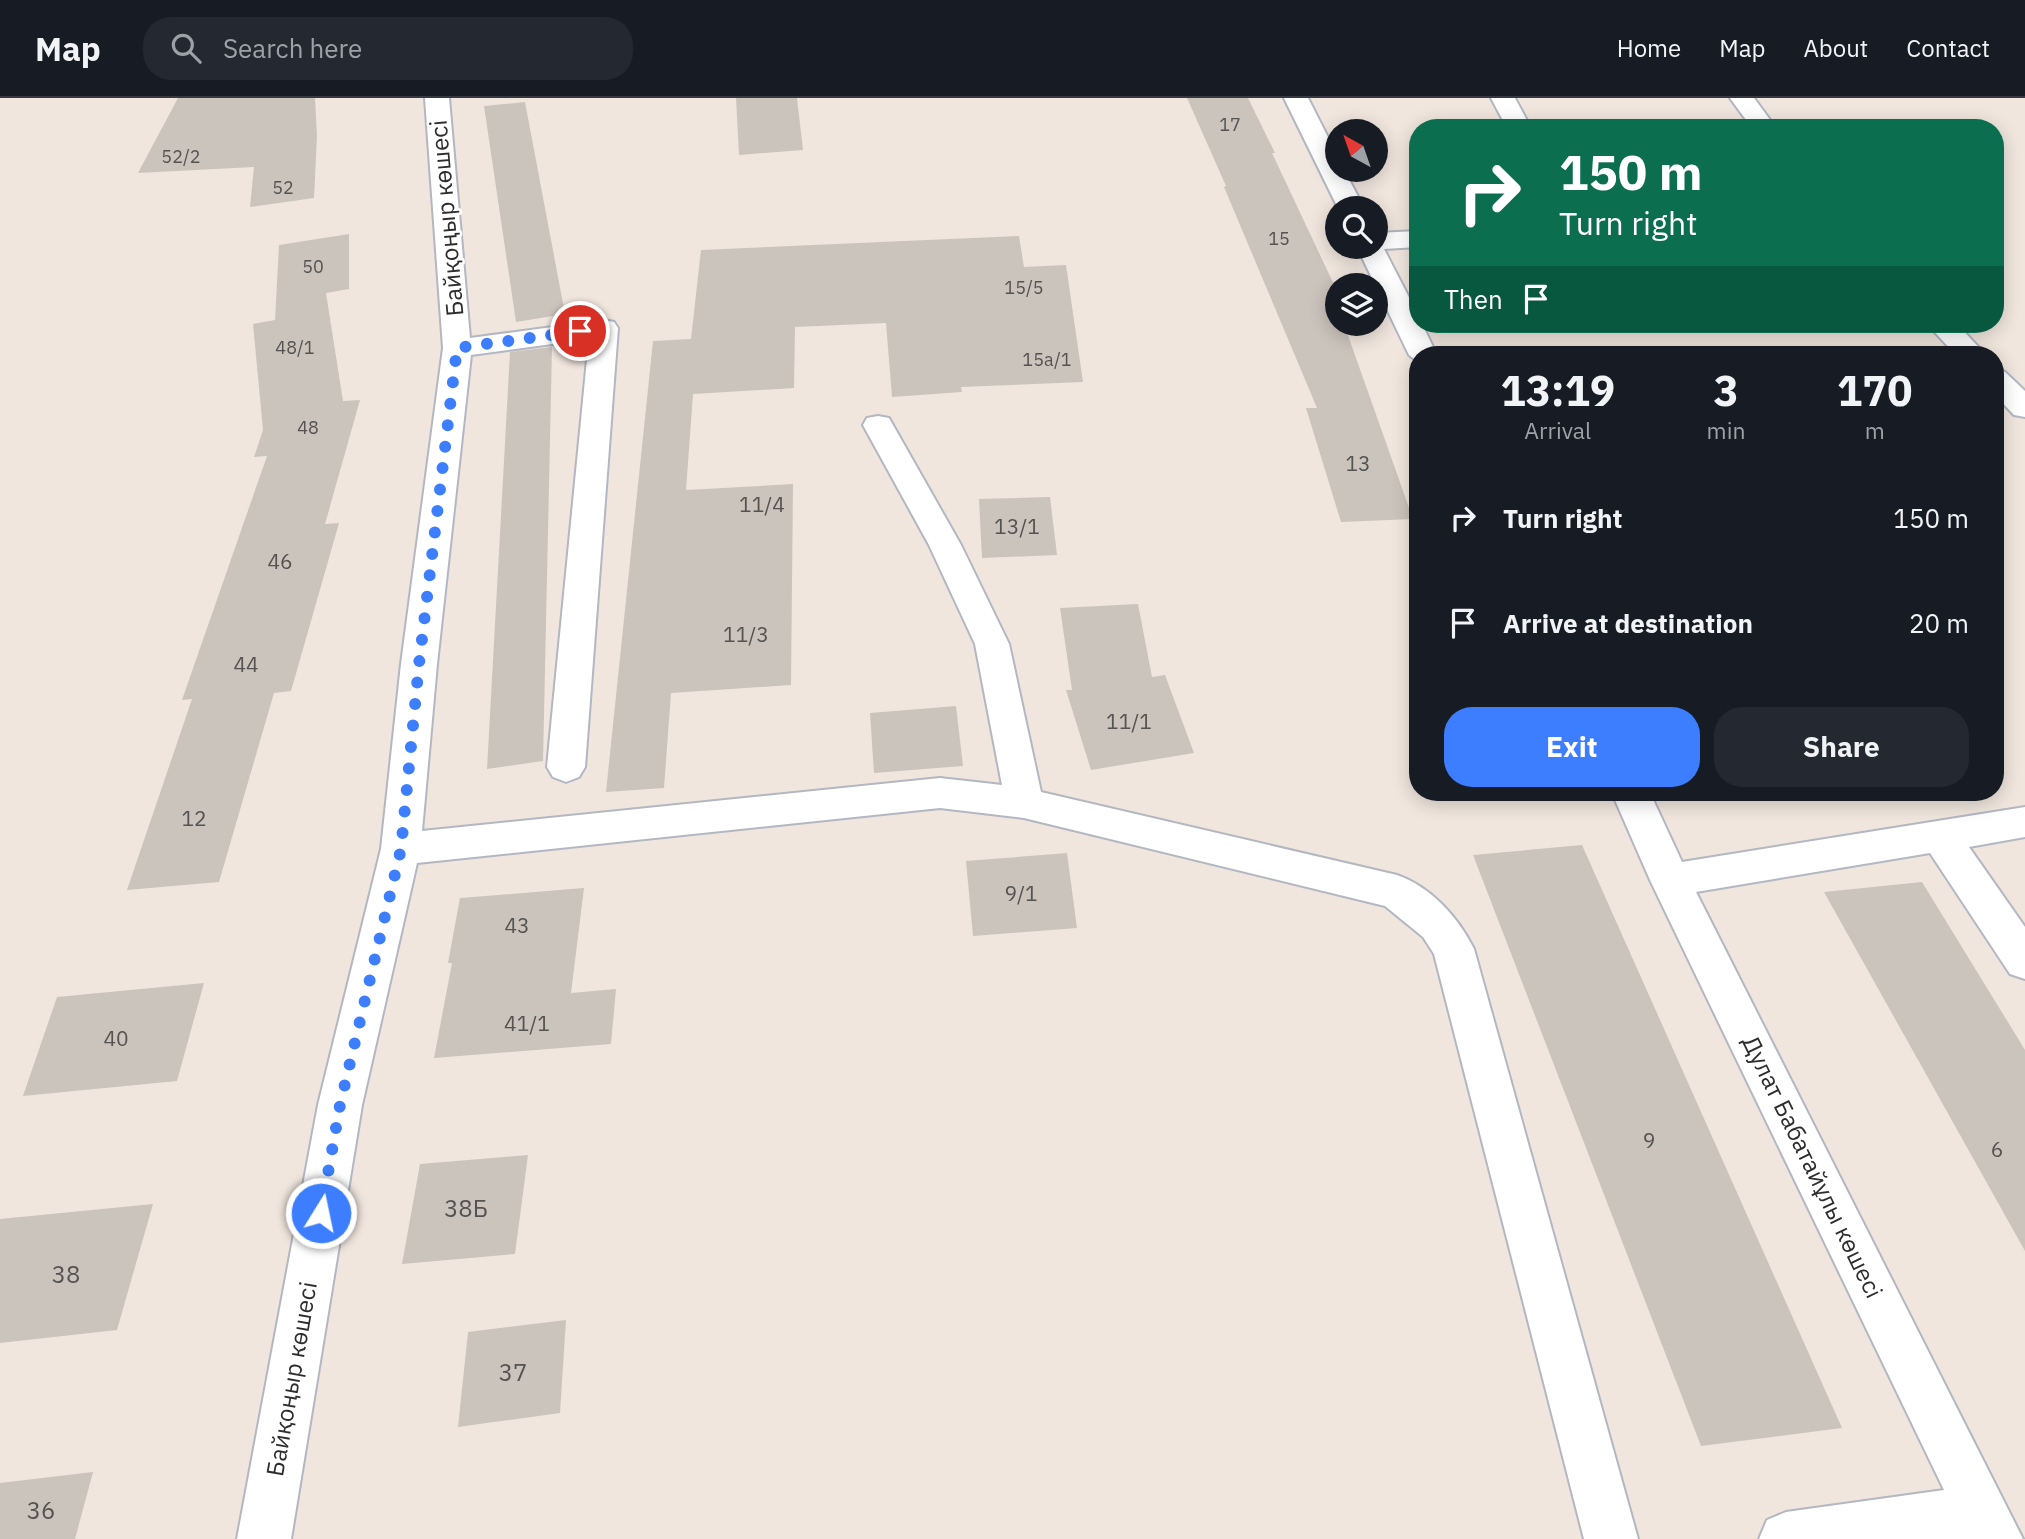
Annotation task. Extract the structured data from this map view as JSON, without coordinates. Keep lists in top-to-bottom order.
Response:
{
  "streets": {
    "street": ["Байқоңыр көшесі", "Дулат Бабатайұлы көшесі"]
  },
  "house_numbers": [
    "17",
    "52/2",
    "52",
    "15",
    "50",
    "15/5",
    "48/1",
    "15а/1",
    "48",
    "13",
    "11/4",
    "13/1",
    "46",
    "11/3",
    "44",
    "11/1",
    "12",
    "9/1",
    "43",
    "41/1",
    "40",
    "9",
    "6",
    "38Б",
    "38",
    "37",
    "36"
  ],
  "north": "top left",
  "page": {
    "header": "Map",
    "search": "Search here",
    "nav": [
      "Home",
      "Map",
      "About",
      "Contact"
    ],
    "turn": ["150 m", "Turn right"],
    "then": "Then",
    "eta": [
      "13:19",
      "Arrival",
      "3",
      "min",
      "170",
      "m"
    ],
    "list": [
      {
        "name": "Turn right",
        "value": "150 m"
      },
      {
        "name": "Arrive at destination",
        "value": "20 m"
      }
    ],
    "buttons": ["Exit", "Share"]
  }
}
